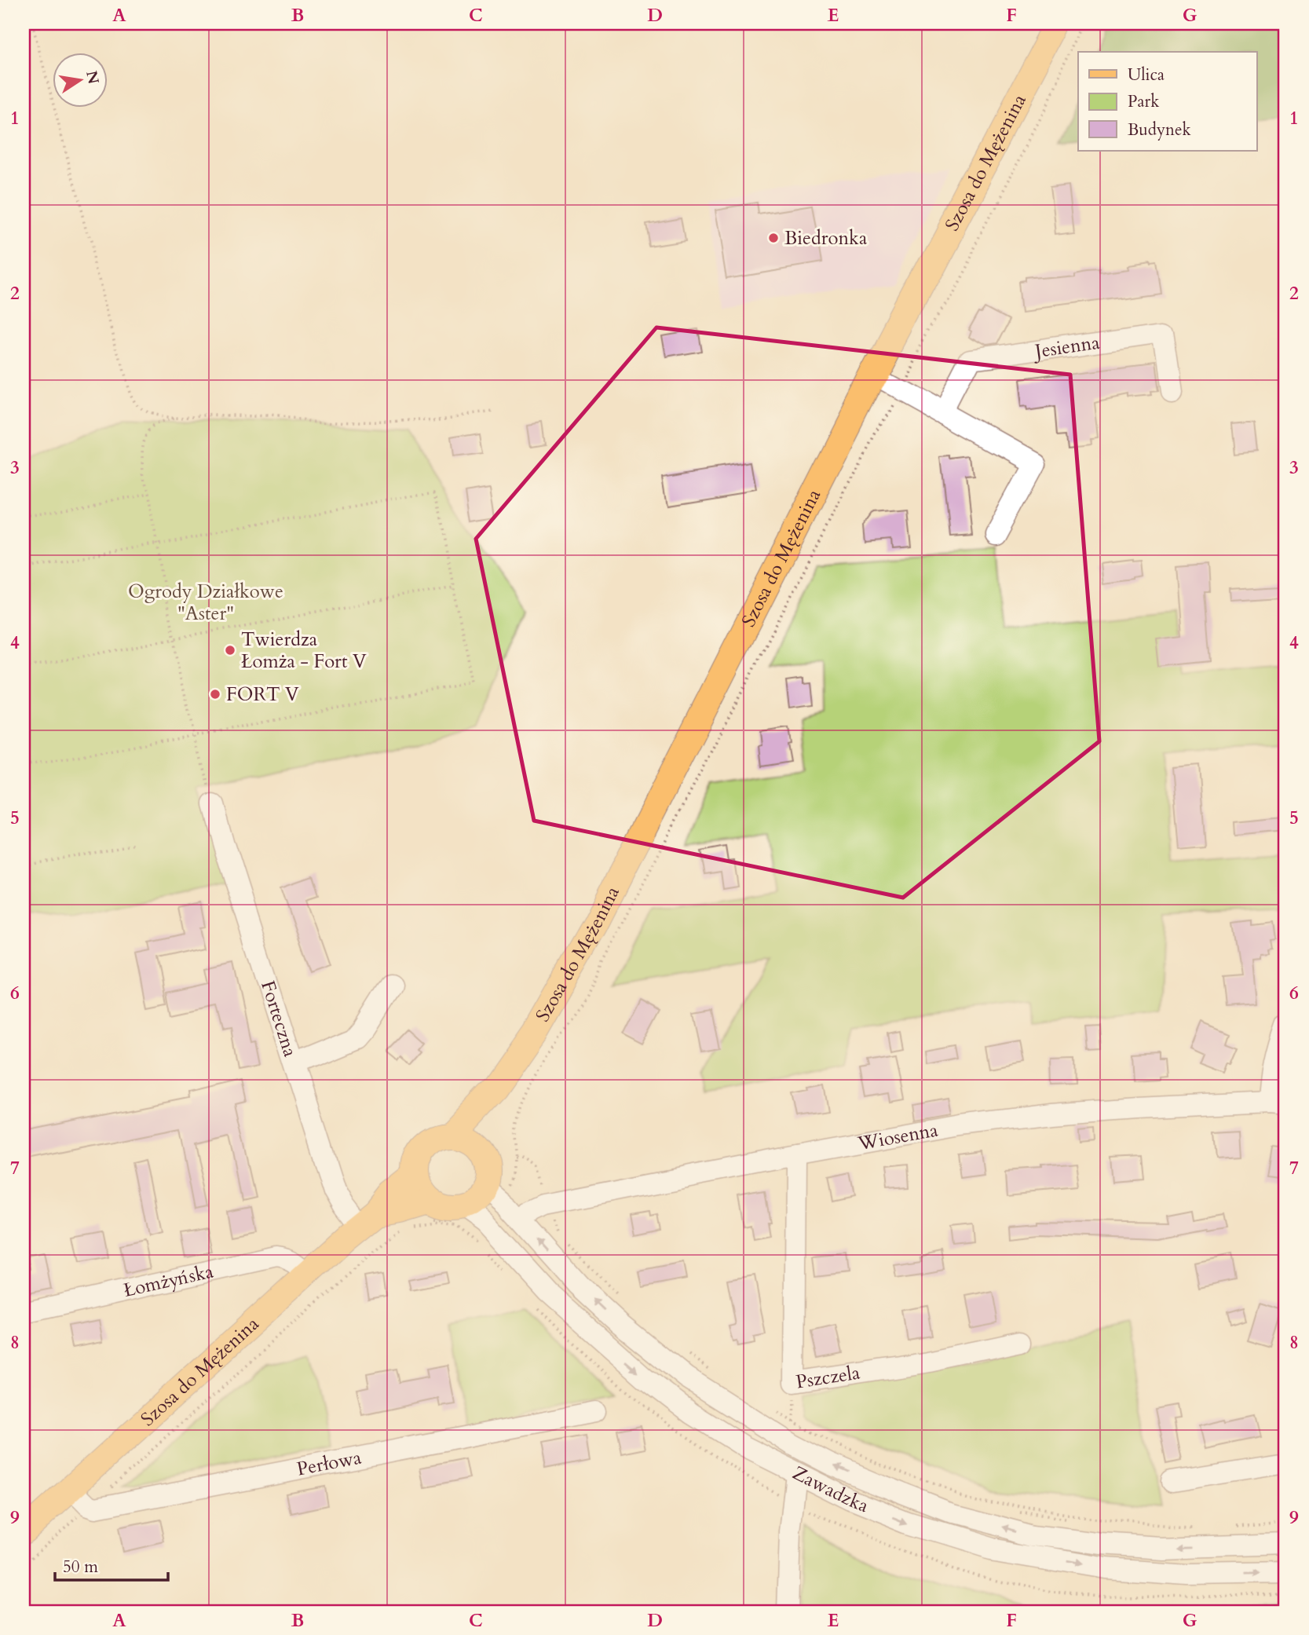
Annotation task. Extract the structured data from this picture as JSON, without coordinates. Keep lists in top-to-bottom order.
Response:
{
  "streets": {
    "main road": ["Szosa do Mężenina"],
    "street": [
      "Jesienna",
      "Forteczna",
      "Wiosenna",
      "Łomżyńska",
      "Pszczela",
      "Perłowa",
      "Zawadzka"
    ]
  },
  "crossings": [
    ["Szosa do Mężenina", "Forteczna"],
    ["Szosa do Mężenina", "Łomżyńska"],
    ["Szosa do Mężenina", "Zawadzka"],
    ["Wiosenna", "Pszczela"],
    ["Wiosenna", "Zawadzka"]
  ],
  "parks": ["Ogrody Działkowe \"Aster\""],
  "places": ["Biedronka", "Twierdza Łomża - Fort V", "FORT V"],
  "legend": ["Ulica", "Park", "Budynek"],
  "scale_bar": "50 m",
  "north": "right",
  "grid": {
    "columns": [
      "A",
      "B",
      "C",
      "D",
      "E",
      "F",
      "G"
    ],
    "rows": [
      "1",
      "2",
      "3",
      "4",
      "5",
      "6",
      "7",
      "8",
      "9"
    ]
  }
}
